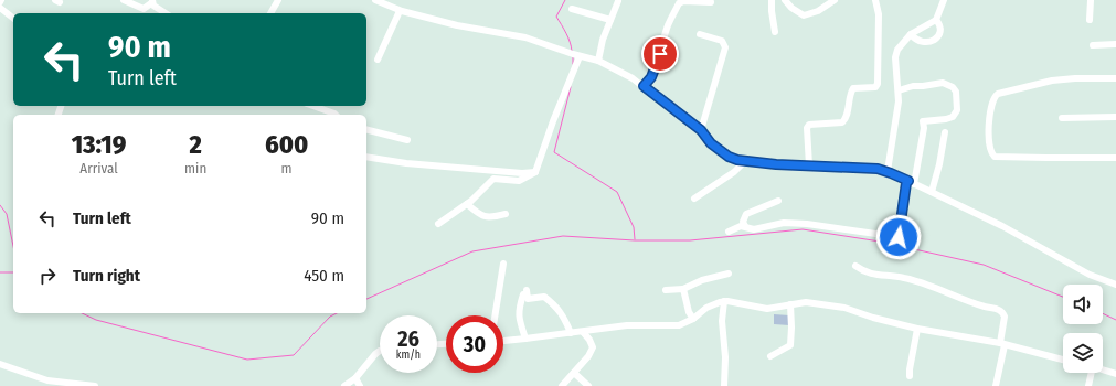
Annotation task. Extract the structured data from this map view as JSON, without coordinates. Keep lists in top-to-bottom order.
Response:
{
  "page": {
    "turn": ["90 m", "Turn left"],
    "eta": [
      "13:19",
      "Arrival",
      "2",
      "min",
      "600",
      "m"
    ],
    "list": [
      {
        "name": "Turn left",
        "value": "90 m"
      },
      {
        "name": "Turn right",
        "value": "450 m"
      }
    ],
    "speed": "26 km/h",
    "limit": "30"
  }
}
